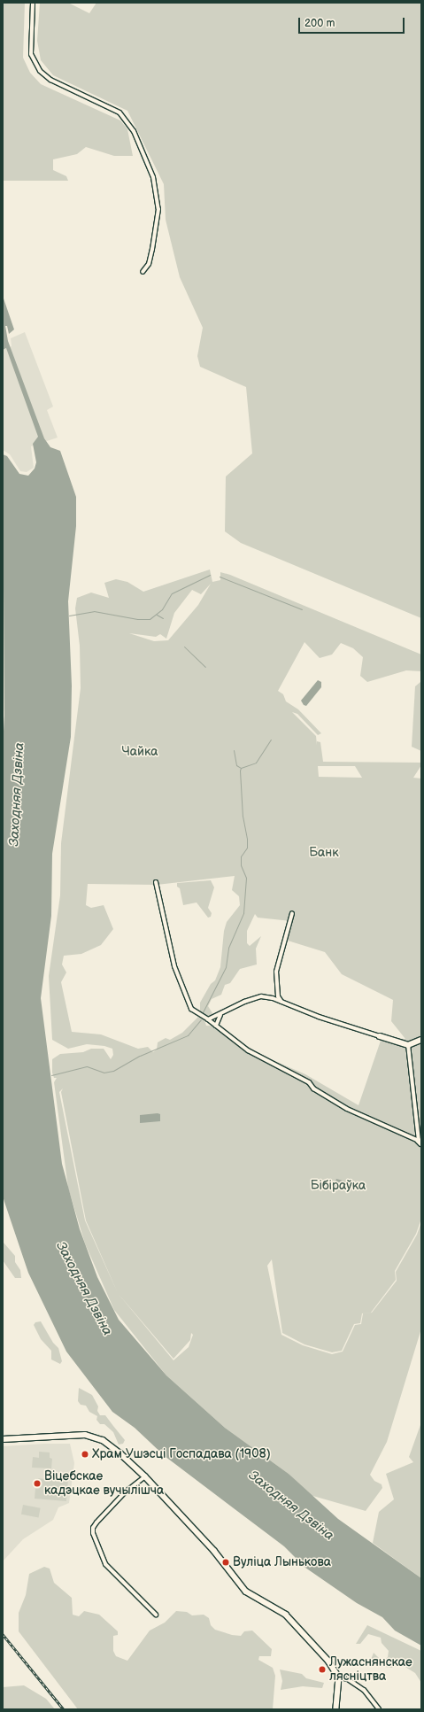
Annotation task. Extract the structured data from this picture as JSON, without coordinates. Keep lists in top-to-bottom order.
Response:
{
  "water": ["Заходняя Дзвіна"],
  "parks": ["Чайка", "Банк", "Бібіраўка"],
  "places": [
    "Храм Ушэсці Госпадава (1908)",
    "Віцебскае кадэцкае вучылішча",
    "Вуліца Лынькова",
    "Лужаснянскае лясніцтва"
  ],
  "scale_bar": "200 m"
}
